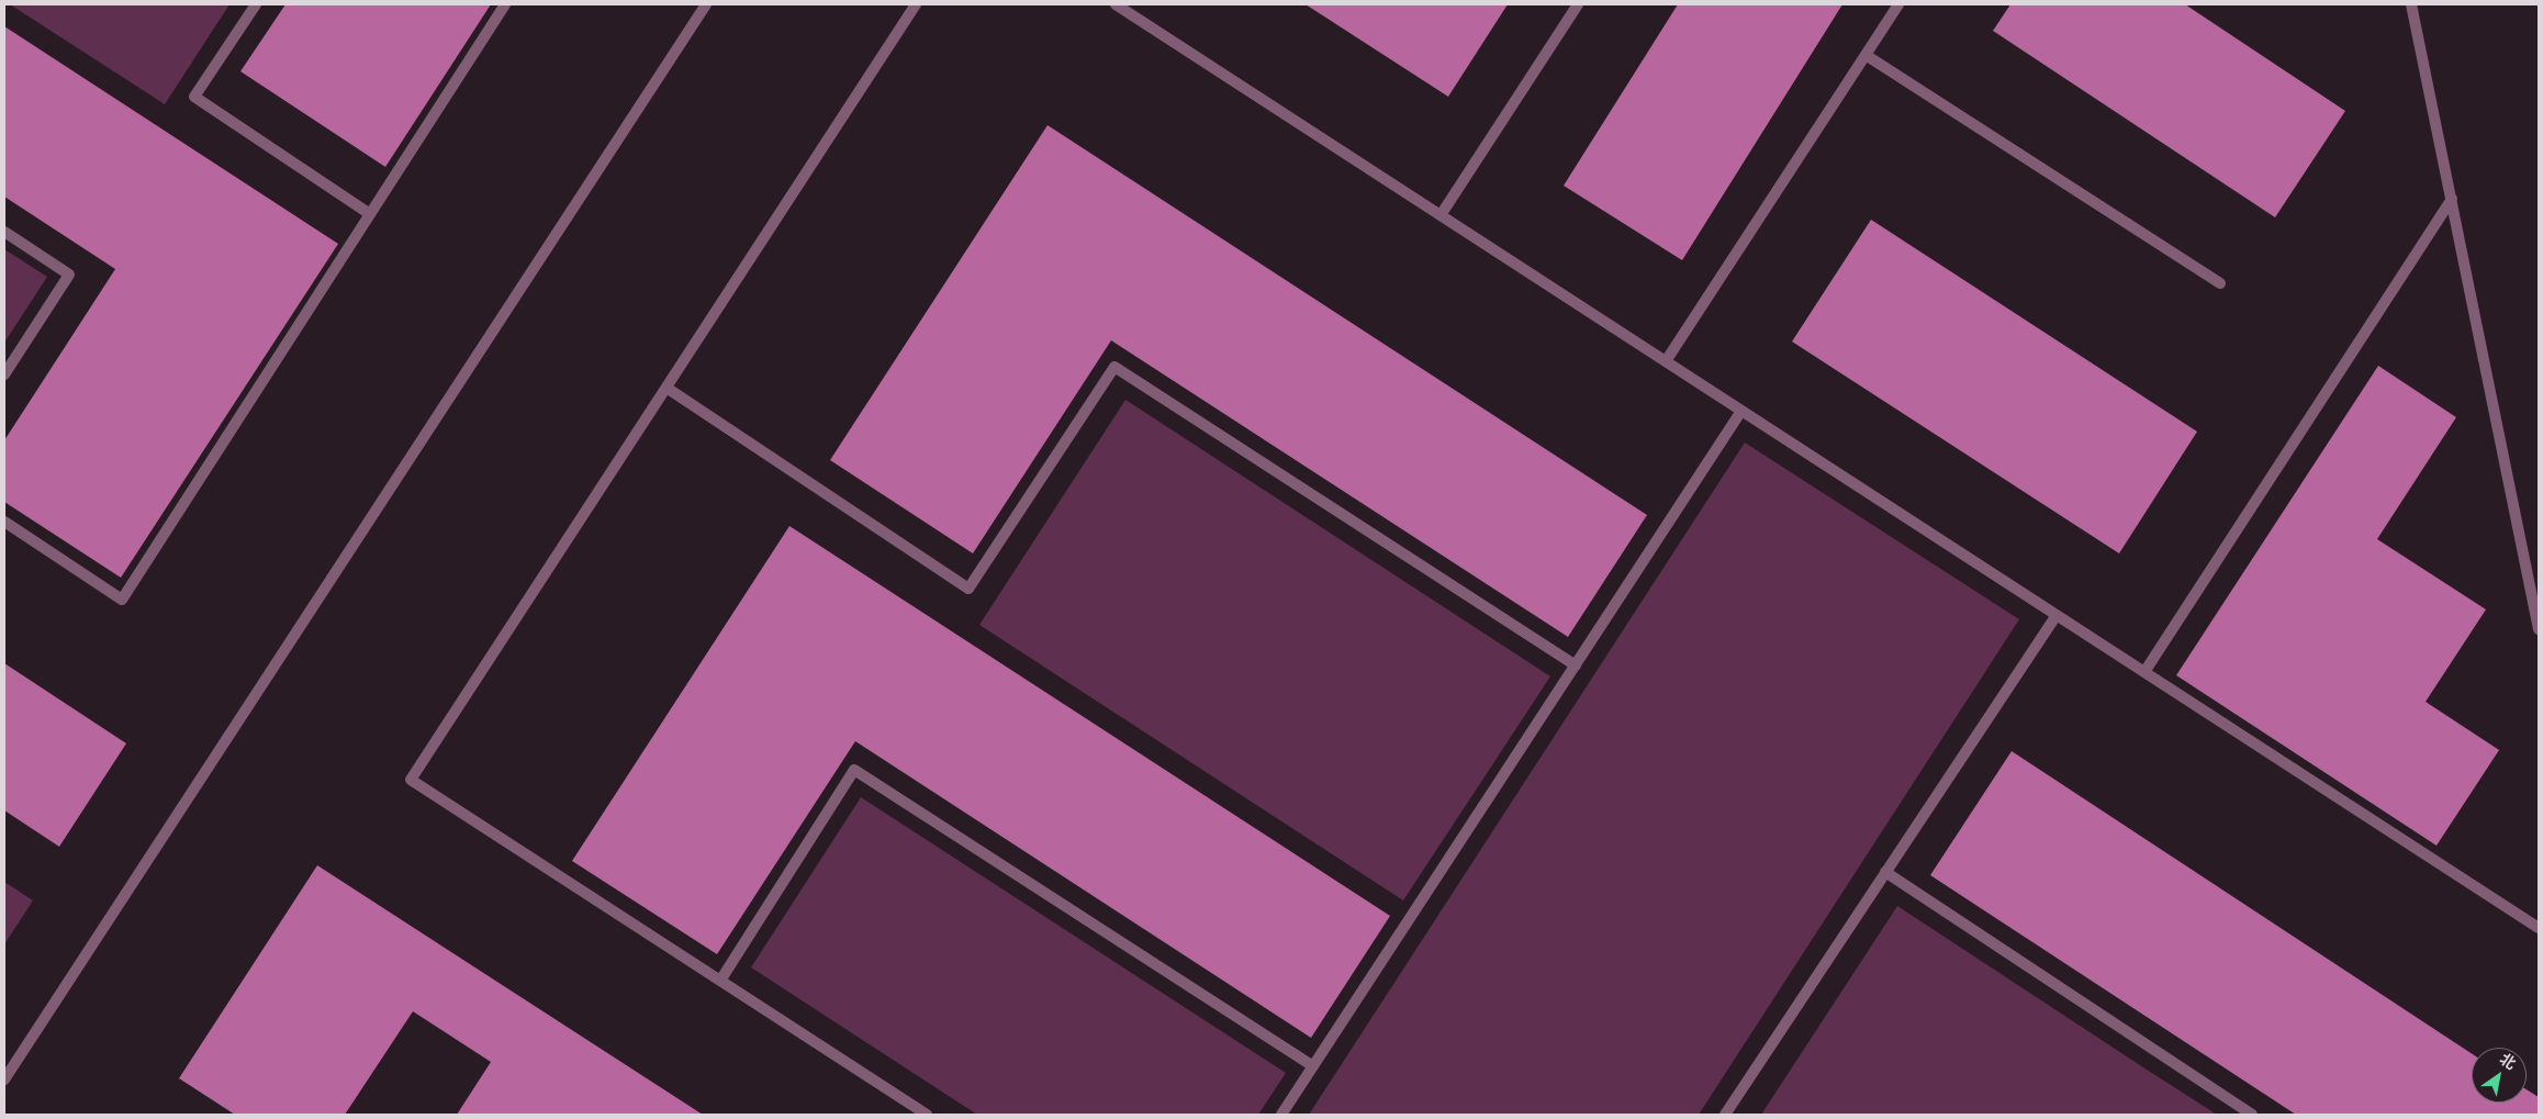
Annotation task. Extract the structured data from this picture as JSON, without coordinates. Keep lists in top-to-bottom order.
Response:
{
  "north": "top right"
}
